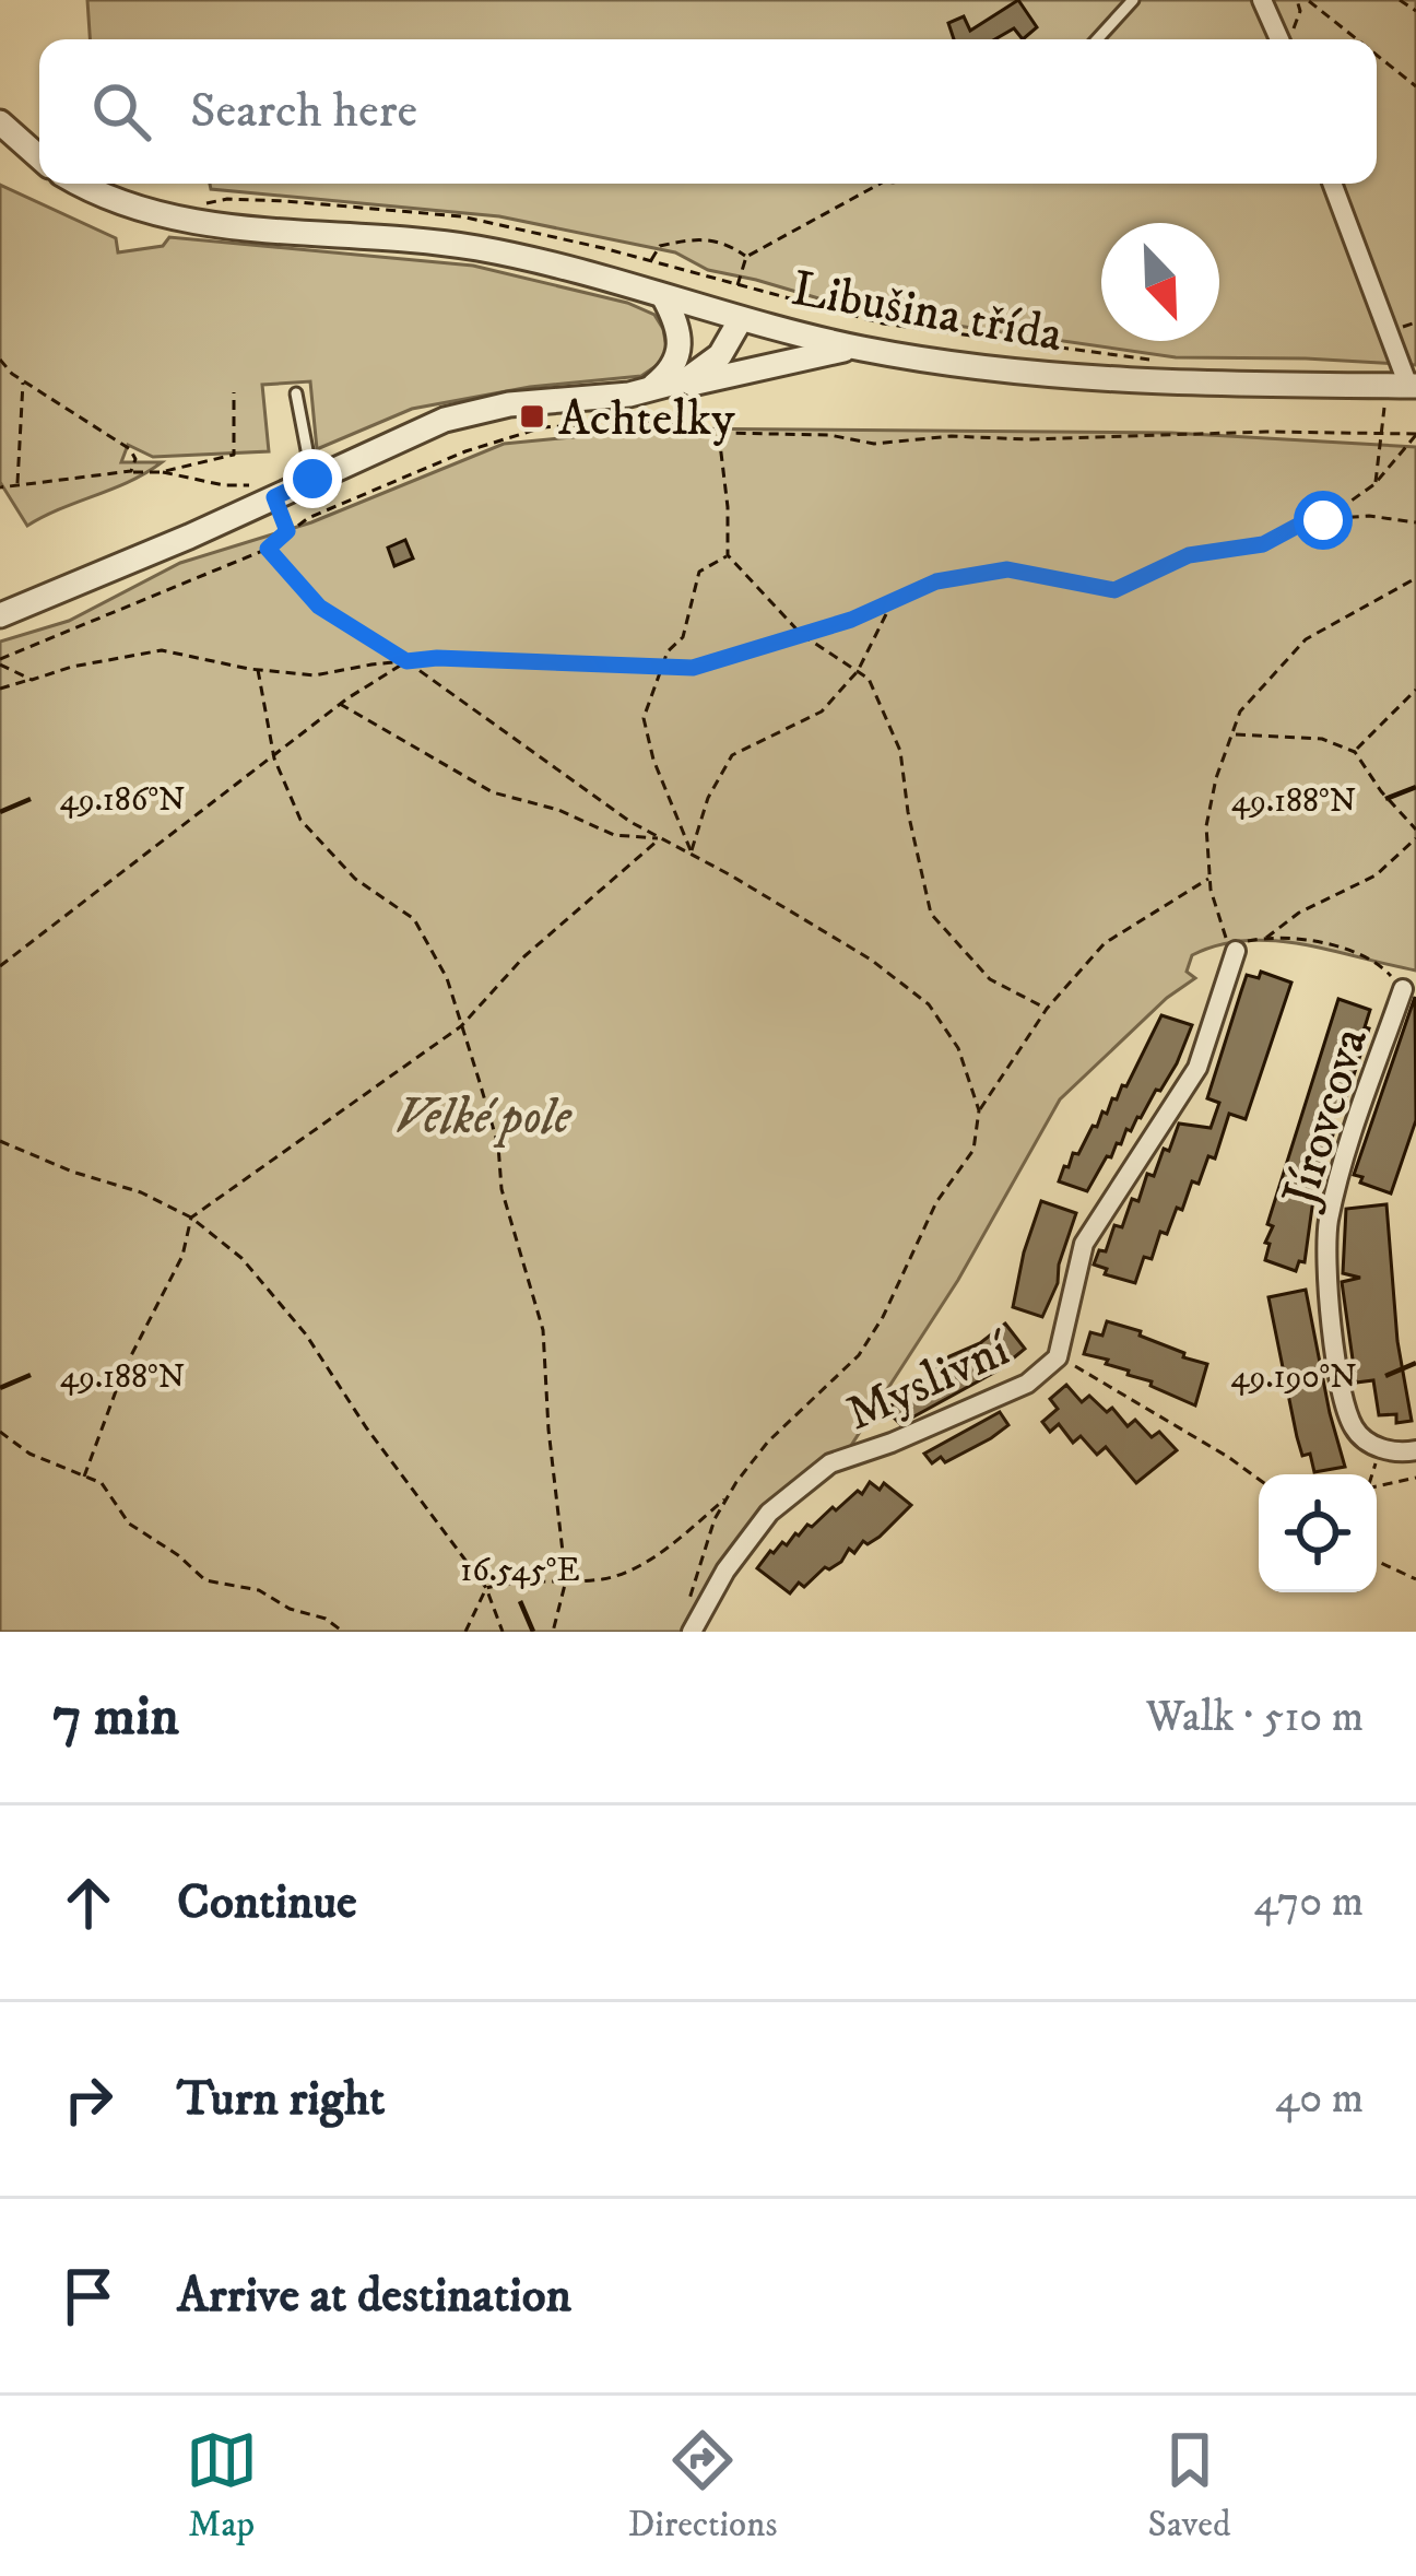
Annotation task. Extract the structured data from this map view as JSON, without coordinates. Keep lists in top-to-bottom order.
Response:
{
  "streets": {
    "street": ["Libušina třída", "Jírovcova", "Myslivní"]
  },
  "parks": ["Velké pole"],
  "places": {
    "transit": ["Achtelky"]
  },
  "north": "bottom right",
  "page": {
    "search": "Search here",
    "heading": ["7 min", "Walk · 510 m"],
    "list": [
      ["Continue", "470 m"],
      ["Turn right", "40 m"],
      "Arrive at destination"
    ],
    "nav": ["Map", "Directions", "Saved"]
  },
  "coordinates": [
    "49.186°N",
    "49.188°N",
    "49.190°N",
    "16.545°E"
  ]
}
